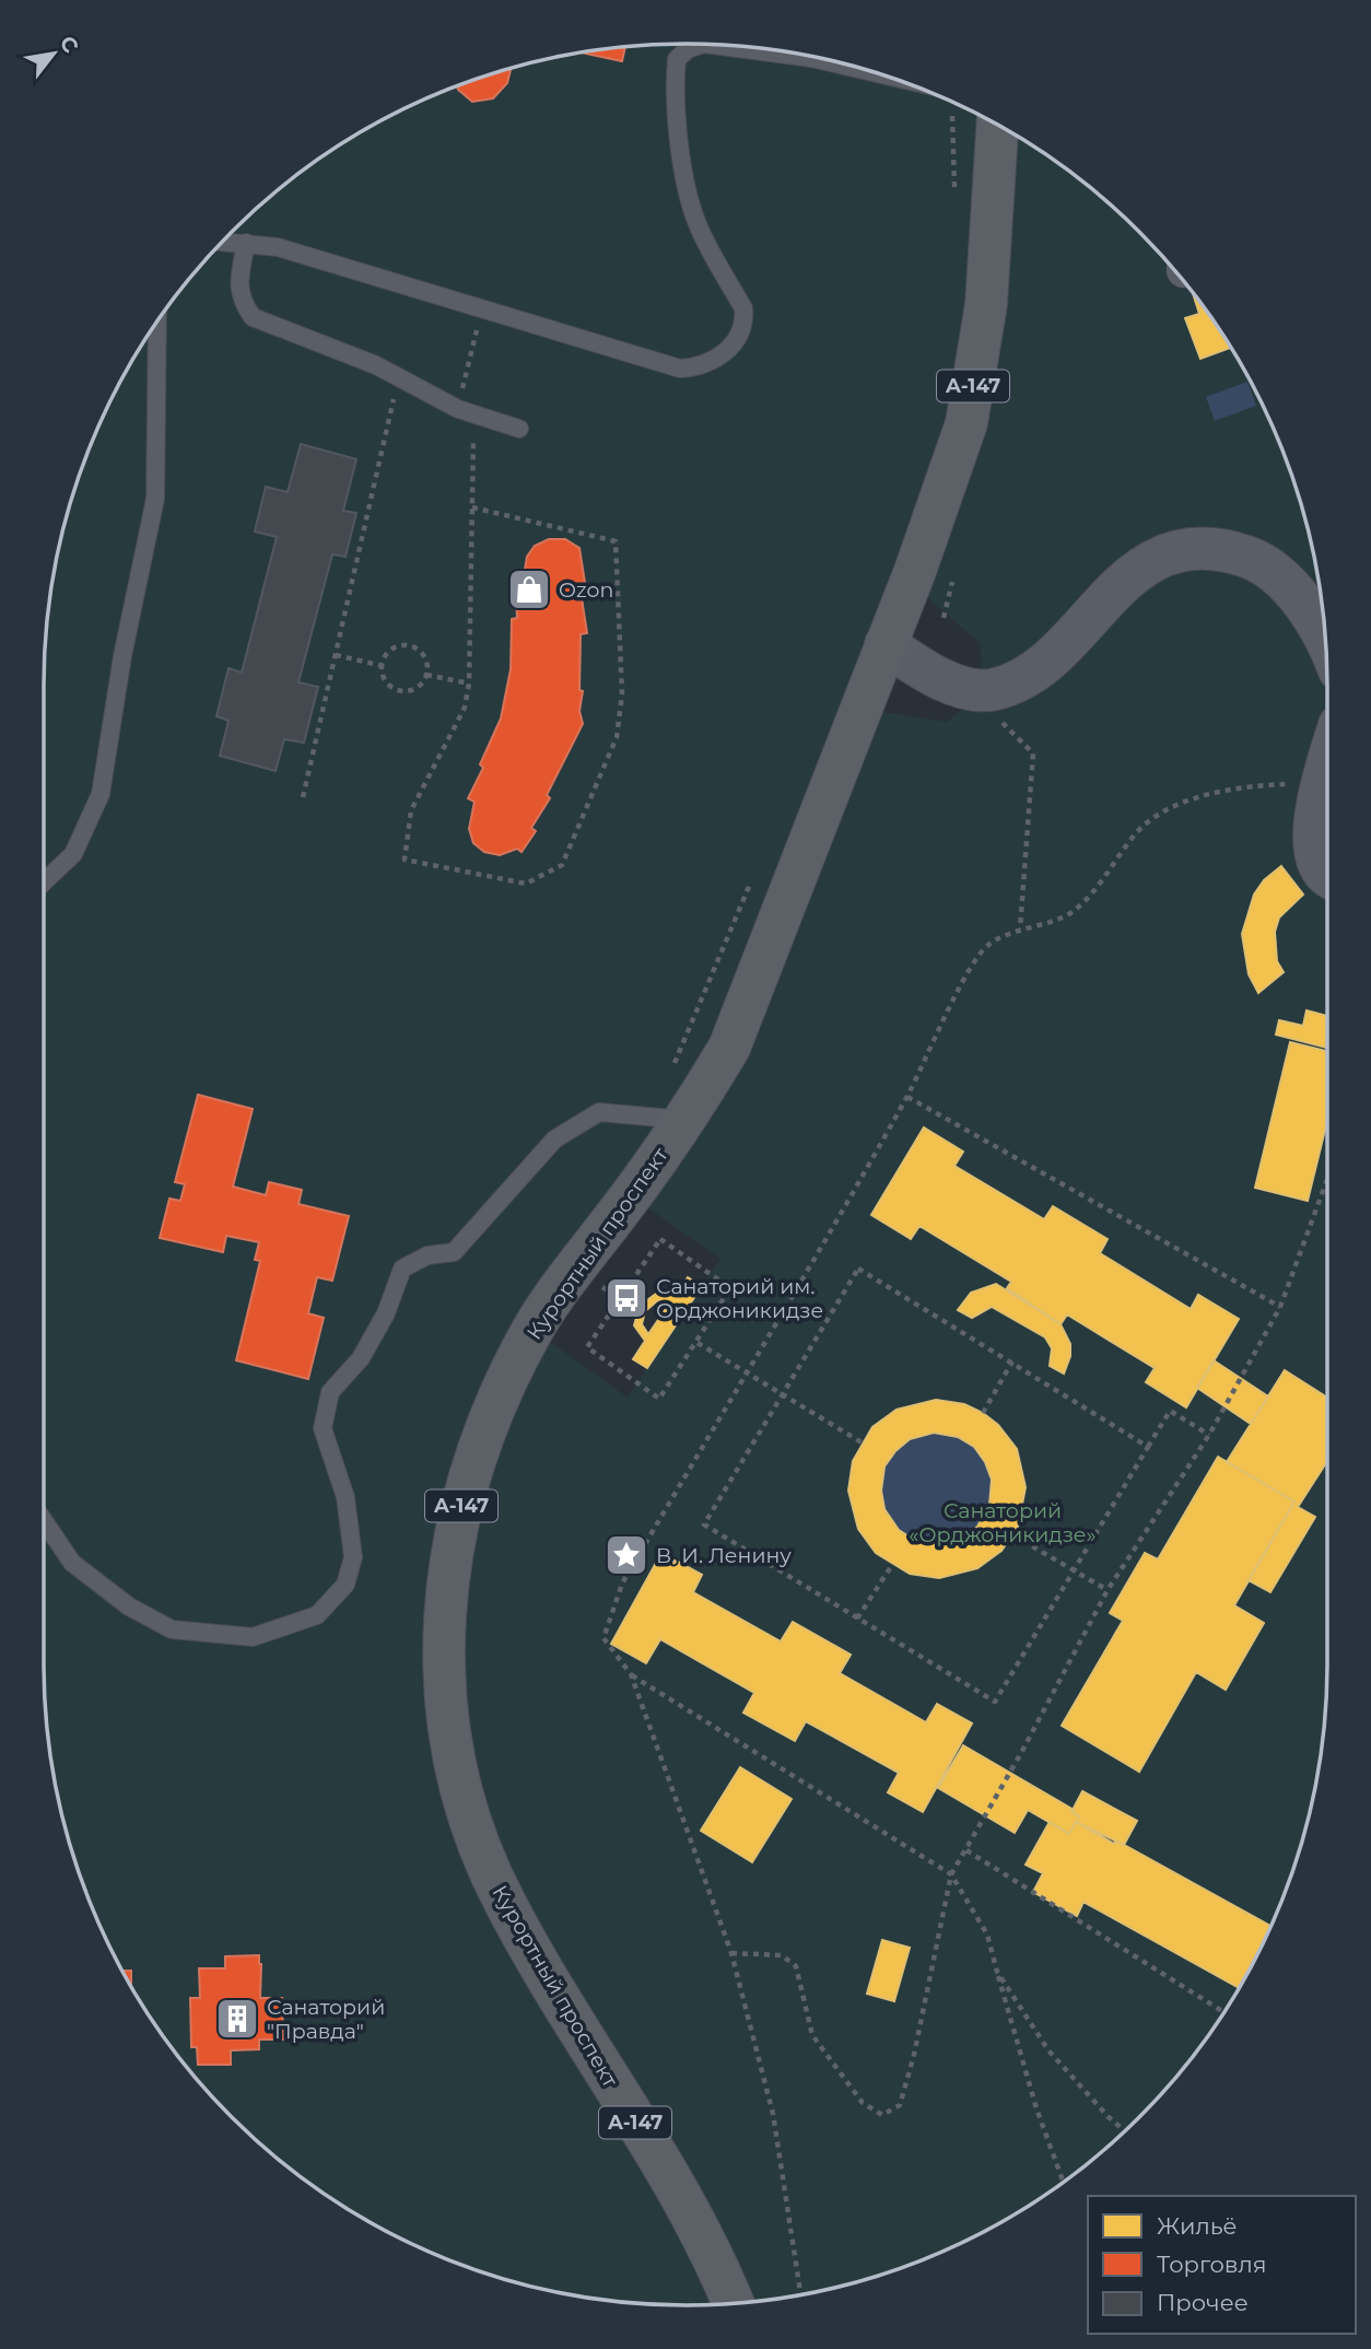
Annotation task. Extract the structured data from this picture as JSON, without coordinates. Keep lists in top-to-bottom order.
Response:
{
  "streets": {
    "main road": ["А-147", "Курортный проспект"]
  },
  "parks": ["Санаторий «Орджоникидзе»"],
  "places": {
    "shop": ["Ozon"],
    "bus stop": ["Санаторий им. Орджоникидзе"],
    "place": ["В. И. Ленину"],
    "building": ["Санаторий \"Правда\""]
  },
  "legend": ["Жильё", "Торговля", "Прочее"],
  "north": "top right"
}
